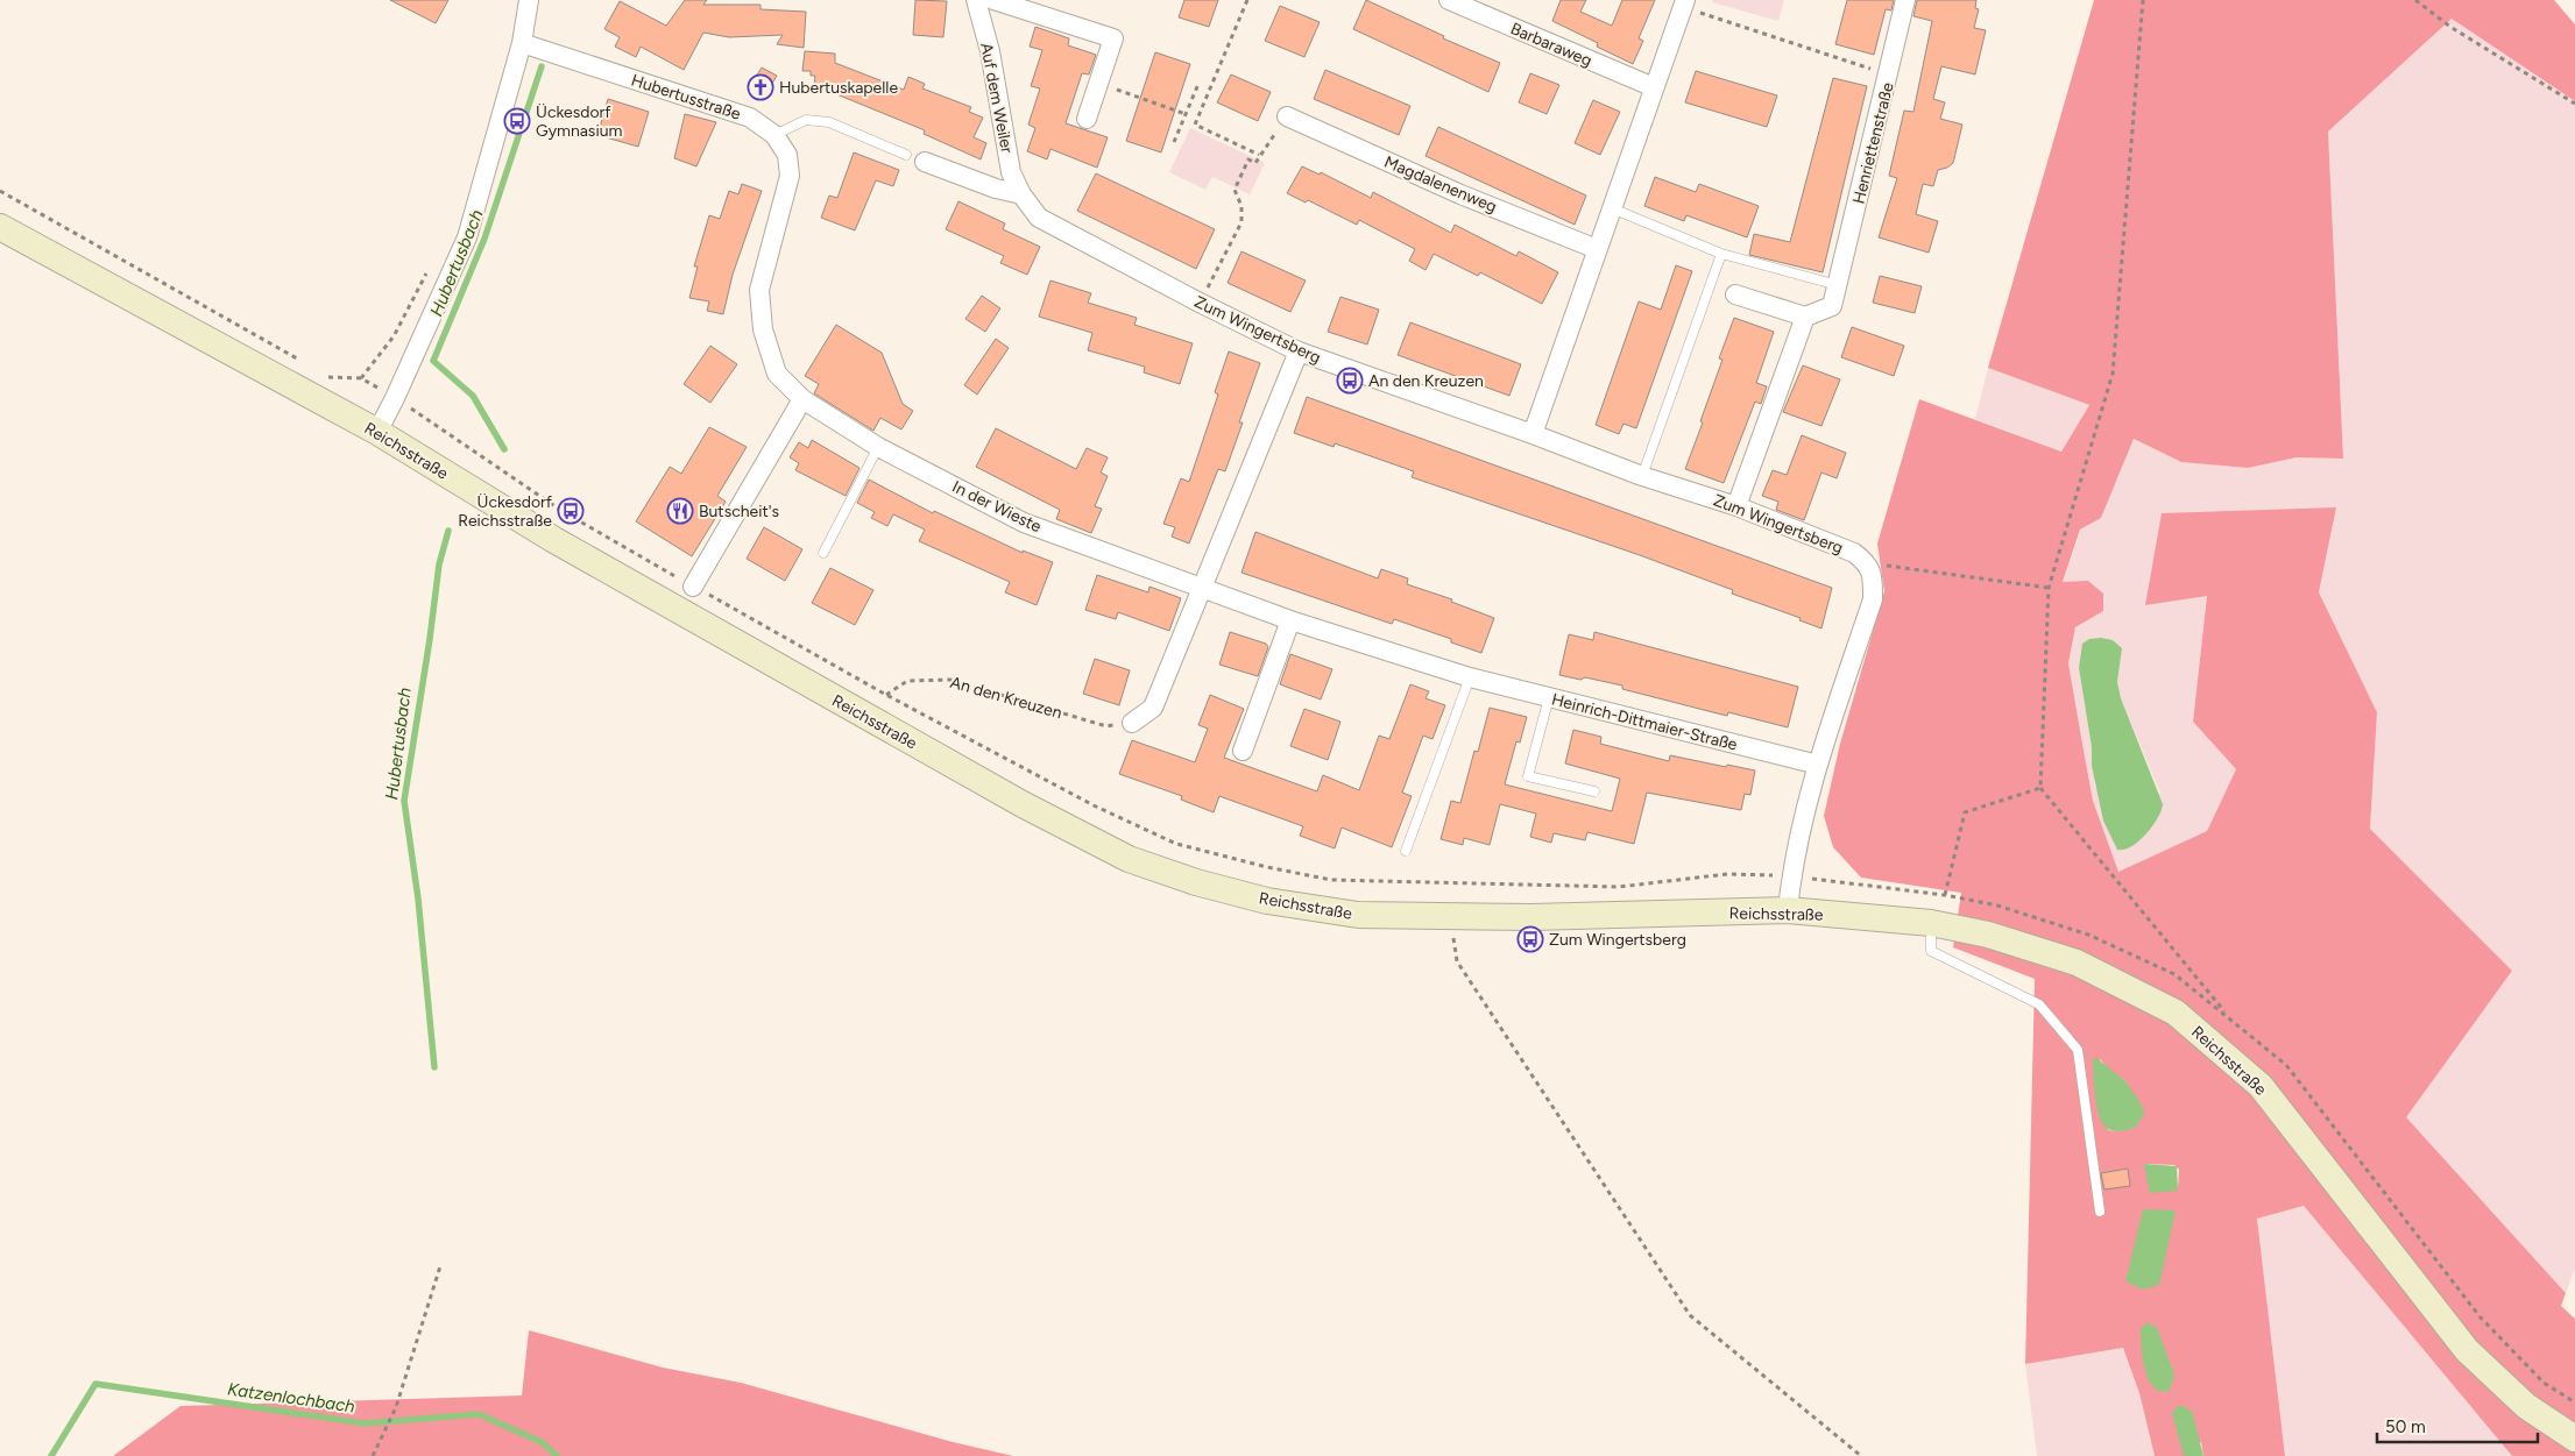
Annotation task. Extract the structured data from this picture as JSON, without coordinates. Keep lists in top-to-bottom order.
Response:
{
  "streets": {
    "main road": ["Reichsstraße"],
    "street": [
      "Barbaraweg",
      "Hubertusstraße",
      "Auf dem Weiler",
      "Henriettenstraße",
      "Magdalenenweg",
      "Zum Wingertsberg",
      "In der Wieste",
      "Heinrich-Dittmaier-Straße"
    ],
    "path": ["An den Kreuzen"]
  },
  "crossings": [
    ["Hubertusstraße", "In der Wieste"],
    ["Auf dem Weiler", "Zum Wingertsberg"],
    ["Reichsstraße", "An den Kreuzen"],
    ["In der Wieste", "Heinrich-Dittmaier-Straße"]
  ],
  "water": ["Hubertusbach", "Katzenlochbach"],
  "places": {
    "church": ["Hubertuskapelle"],
    "bus stop": [
      "Ückesdorf Gymnasium",
      "An den Kreuzen",
      "Ückesdorf Reichsstraße",
      "Zum Wingertsberg"
    ],
    "restaurant": ["Butscheit's"]
  },
  "scale_bar": "50 m"
}
